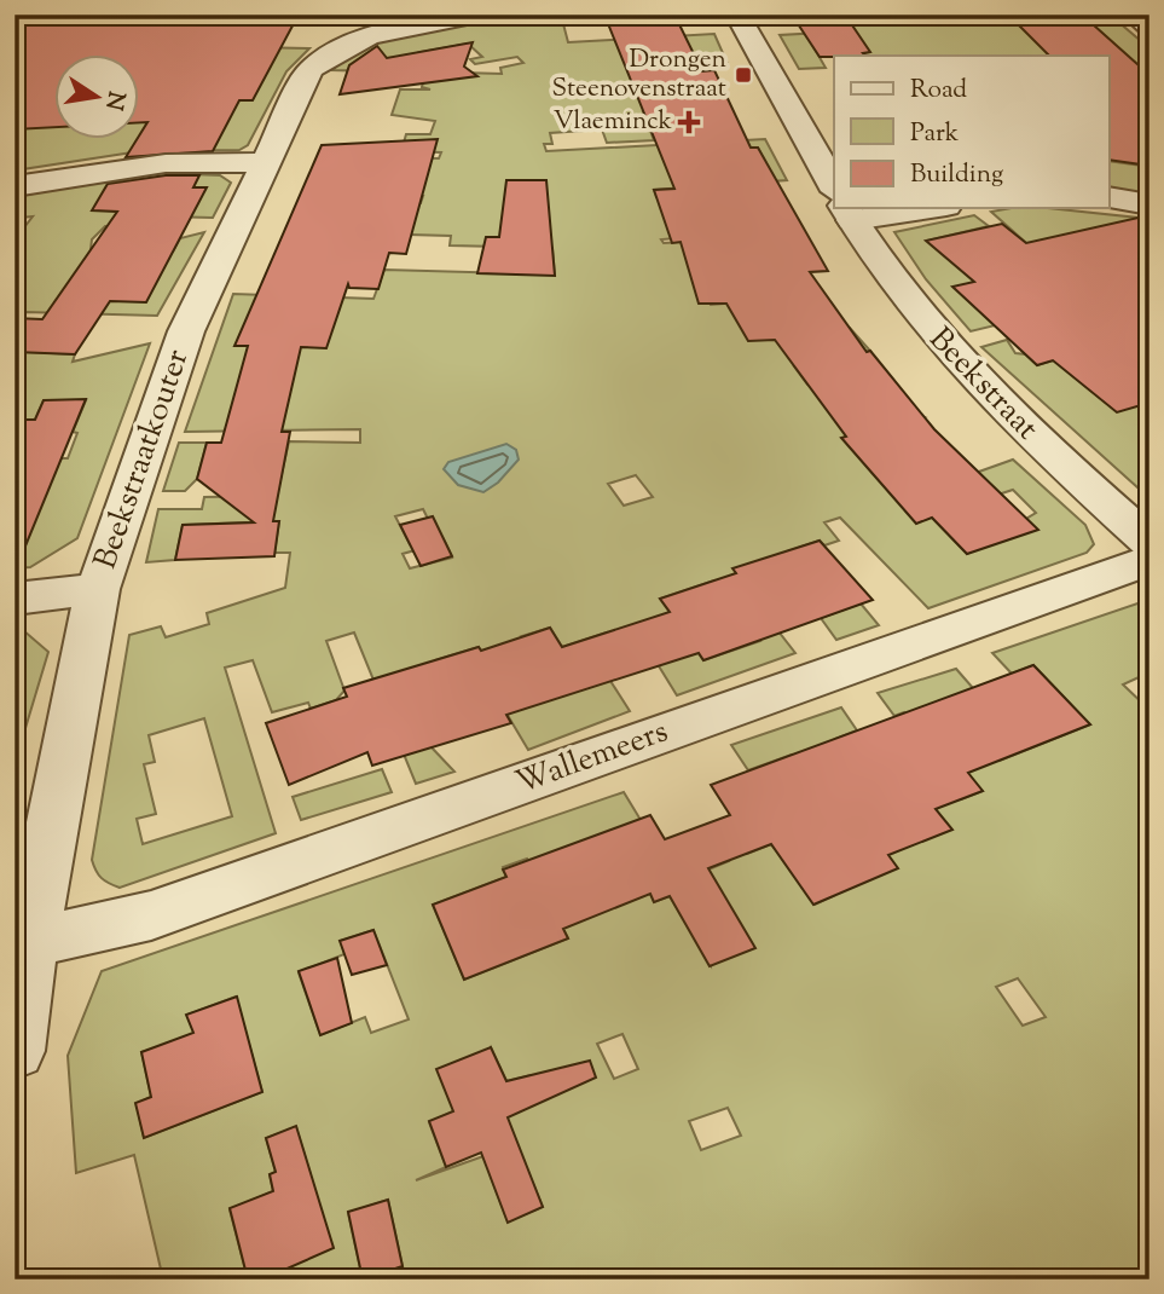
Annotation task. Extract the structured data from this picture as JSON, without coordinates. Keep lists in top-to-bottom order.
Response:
{
  "streets": {
    "street": ["Beekstraat", "Beekstraatkouter", "Wallemeers"]
  },
  "crossings": [
    ["Beekstraatkouter", "Wallemeers"]
  ],
  "places": {
    "transit": ["Drongen Steenovenstraat"],
    "health": ["Vlaeminck"]
  },
  "legend": ["Road", "Park", "Building"],
  "north": "right"
}
